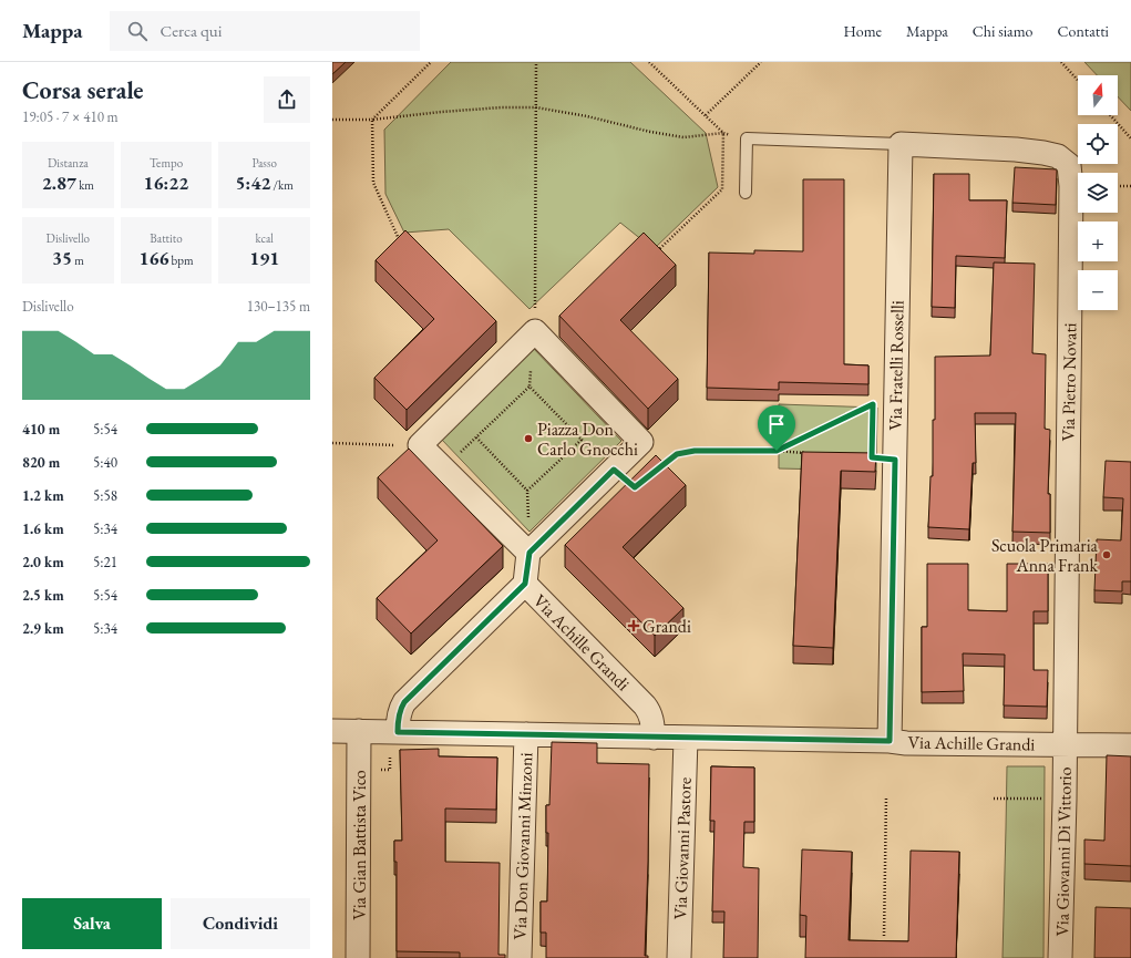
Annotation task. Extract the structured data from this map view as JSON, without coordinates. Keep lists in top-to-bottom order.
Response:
{
  "streets": {
    "street": [
      "Via Fratelli Rosselli",
      "Via Pietro Novati",
      "Via Achille Grandi",
      "Via Gian Battista Vico",
      "Via Don Giovanni Minzoni",
      "Via Giovanni Pastore",
      "Via Giovanni Di Vittorio"
    ]
  },
  "crossings": [
    ["Via Fratelli Rosselli", "Via Pietro Novati"],
    ["Via Fratelli Rosselli", "Via Achille Grandi"],
    ["Via Pietro Novati", "Via Achille Grandi"],
    ["Via Pietro Novati", "Via Giovanni Di Vittorio"],
    ["Via Achille Grandi", "Via Gian Battista Vico"],
    ["Via Achille Grandi", "Via Don Giovanni Minzoni"],
    ["Via Achille Grandi", "Via Giovanni Pastore"],
    ["Via Achille Grandi", "Via Giovanni Di Vittorio"]
  ],
  "places": {
    "other": ["Piazza Don Carlo Gnocchi", "Scuola Primaria Anna Frank"],
    "health": ["Grandi"]
  },
  "north": "top",
  "page": {
    "header": "Mappa",
    "search": "Cerca qui",
    "nav": [
      "Home",
      "Mappa",
      "Chi siamo",
      "Contatti"
    ],
    "heading": ["Corsa serale", "19:05 · 7 × 410 m"],
    "map_buttons": ["+", "−"],
    "stats": [
      ["Distanza", "2.87 km"],
      ["Tempo", "16:22"],
      ["Passo", "5:42 /km"],
      ["Dislivello", "35 m"],
      ["Battito", "166 bpm"],
      ["kcal", "191"]
    ],
    "chart": ["Dislivello", "130–135 m"],
    "list": [
      {
        "name": "410 m",
        "note": "5:54"
      },
      {
        "name": "820 m",
        "note": "5:40"
      },
      {
        "name": "1.2 km",
        "note": "5:58"
      },
      {
        "name": "1.6 km",
        "note": "5:34"
      },
      {
        "name": "2.0 km",
        "note": "5:21"
      },
      {
        "name": "2.5 km",
        "note": "5:54"
      },
      {
        "name": "2.9 km",
        "note": "5:34"
      }
    ],
    "buttons": ["Salva", "Condividi"]
  }
}
